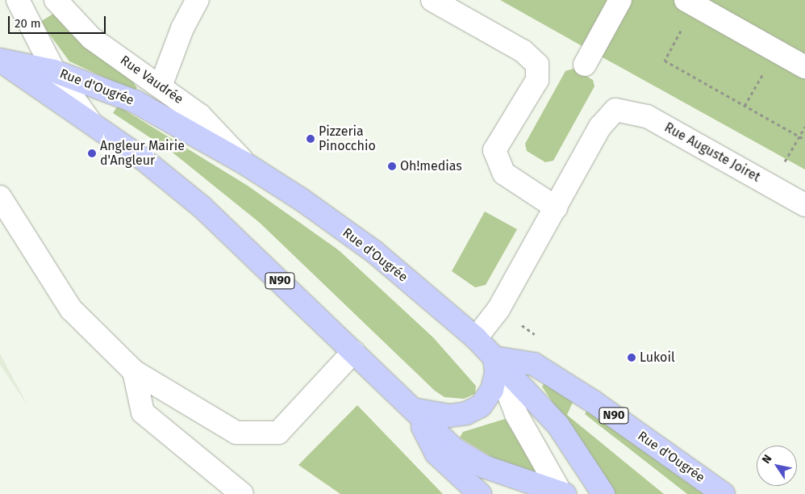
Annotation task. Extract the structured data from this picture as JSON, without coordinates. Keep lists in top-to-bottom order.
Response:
{
  "streets": {
    "main road": ["Rue d'Ougrée", "N90"],
    "street": ["Rue Vaudrée", "Rue Auguste Joiret"]
  },
  "crossings": [
    ["Rue Vaudrée", "Rue d'Ougrée"]
  ],
  "places": [
    "Pizzeria Pinocchio",
    "Angleur Mairie d'Angleur",
    "Oh!medias",
    "Lukoil"
  ],
  "scale_bar": "20 m",
  "north": "top left"
}
